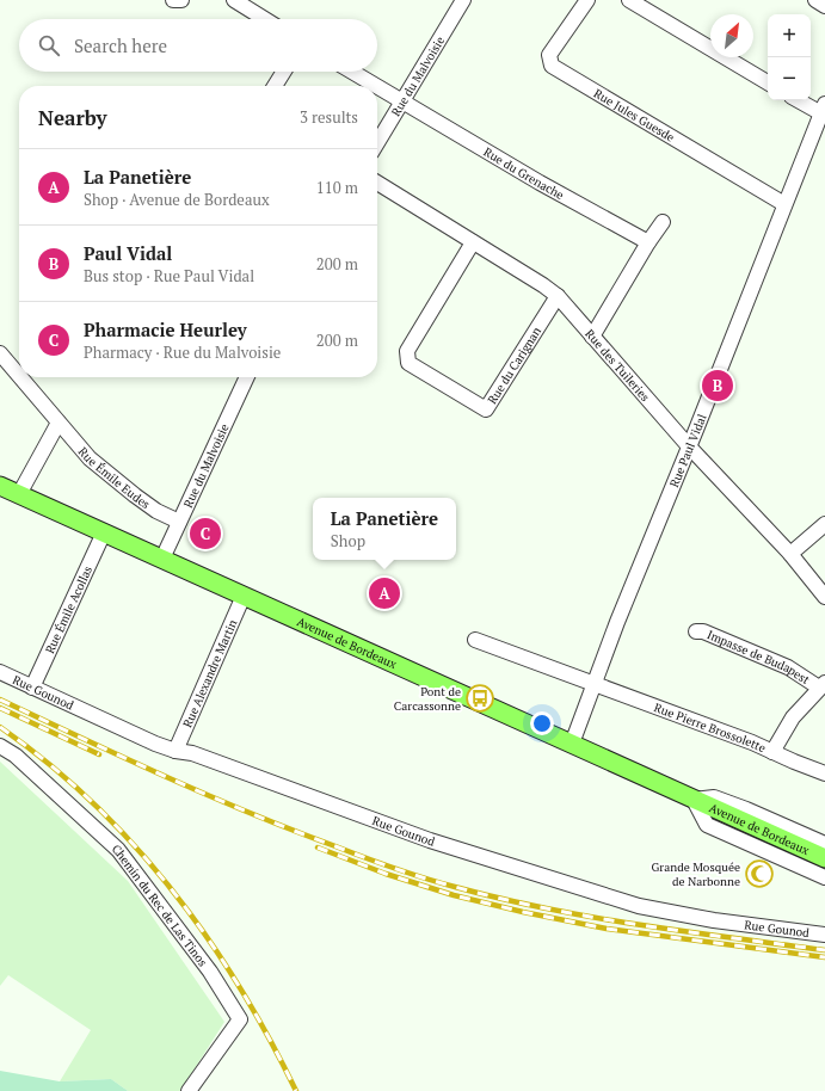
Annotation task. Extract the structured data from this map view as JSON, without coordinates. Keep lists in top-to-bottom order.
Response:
{
  "streets": {
    "main road": ["Avenue de Bordeaux"],
    "street": [
      "Rue du Malvoisie",
      "Rue Jules Guesde",
      "Rue du Grenache",
      "Rue du Carignan",
      "Rue des Tuileries",
      "Rue Paul Vidal",
      "Rue Émile Eudes",
      "Rue Émile Acollas",
      "Impasse de Budapest",
      "Rue Alexandre Martin",
      "Rue Gounod",
      "Rue Pierre Brossolette",
      "Chemin du Rec de Las Tinos"
    ]
  },
  "crossings": [
    ["Rue du Malvoisie", "Rue du Grenache"],
    ["Rue du Malvoisie", "Rue Émile Eudes"],
    ["Rue du Malvoisie", "Avenue de Bordeaux"],
    ["Rue Jules Guesde", "Rue Paul Vidal"],
    ["Rue du Carignan", "Rue des Tuileries"],
    ["Rue des Tuileries", "Rue Paul Vidal"],
    ["Rue Paul Vidal", "Avenue de Bordeaux"],
    ["Rue Paul Vidal", "Rue Pierre Brossolette"],
    ["Rue Émile Acollas", "Avenue de Bordeaux"],
    ["Rue Émile Acollas", "Rue Gounod"],
    ["Avenue de Bordeaux", "Rue Alexandre Martin"],
    ["Rue Alexandre Martin", "Rue Gounod"]
  ],
  "places": {
    "bus stop": ["Pont de Carcassonne"],
    "mosque": ["Grande Mosquée de Narbonne"]
  },
  "north": "top right",
  "page": {
    "map_buttons": ["+", "−"],
    "search": "Search here",
    "heading": ["Nearby", "3 results"],
    "list": [
      {
        "mark": "A",
        "name": "La Panetière",
        "note": "Shop · Avenue de Bordeaux",
        "value": "110 m"
      },
      {
        "mark": "B",
        "name": "Paul Vidal",
        "note": "Bus stop · Rue Paul Vidal",
        "value": "200 m"
      },
      {
        "mark": "C",
        "name": "Pharmacie Heurley",
        "note": "Pharmacy · Rue du Malvoisie",
        "value": "200 m"
      }
    ],
    "pins": ["B", "C", "A"],
    "popup": ["La Panetière", "Shop"]
  }
}
